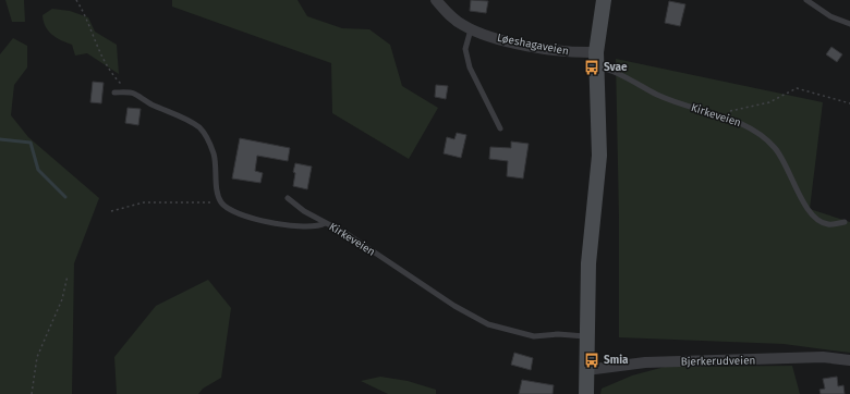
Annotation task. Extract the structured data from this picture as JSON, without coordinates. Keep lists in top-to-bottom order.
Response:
{
  "streets": {
    "street": ["Løeshagaveien", "Bjerkerudveien"],
    "lane": ["Kirkeveien"]
  },
  "places": {
    "bus stop": ["Svae", "Smia"]
  }
}
